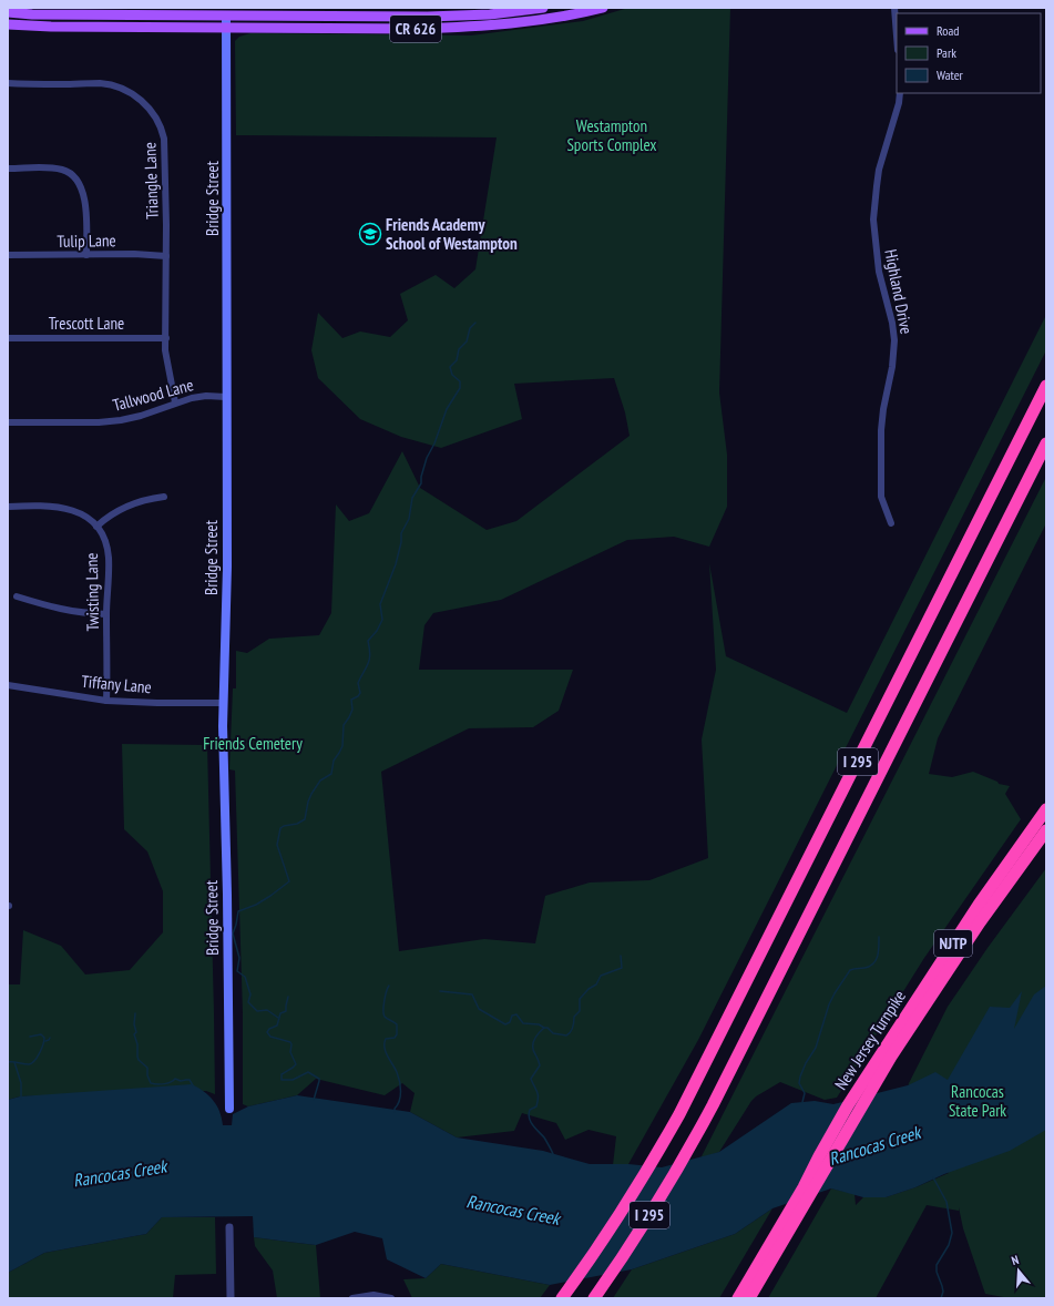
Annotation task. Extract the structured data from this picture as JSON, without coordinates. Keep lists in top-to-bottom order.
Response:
{
  "streets": {
    "highway": ["I 295", "NJTP", "New Jersey Turnpike"],
    "main road": ["CR 626", "Bridge Street"],
    "street": [
      "Triangle Lane",
      "Tulip Lane",
      "Highland Drive",
      "Trescott Lane",
      "Tallwood Lane",
      "Twisting Lane",
      "Tiffany Lane"
    ]
  },
  "crossings": [
    ["CR 626", "Bridge Street"],
    ["Triangle Lane", "Tulip Lane"],
    ["Triangle Lane", "Trescott Lane"],
    ["Triangle Lane", "Tallwood Lane"],
    ["Bridge Street", "Tallwood Lane"],
    ["Bridge Street", "Tiffany Lane"],
    ["Twisting Lane", "Tiffany Lane"]
  ],
  "water": ["Rancocas Creek"],
  "parks": ["Westampton Sports Complex", "Friends Cemetery", "Rancocas State Park"],
  "places": {
    "school or university": ["Friends Academy School of Westampton"]
  },
  "legend": ["Road", "Park", "Water"],
  "north": "top"
}
